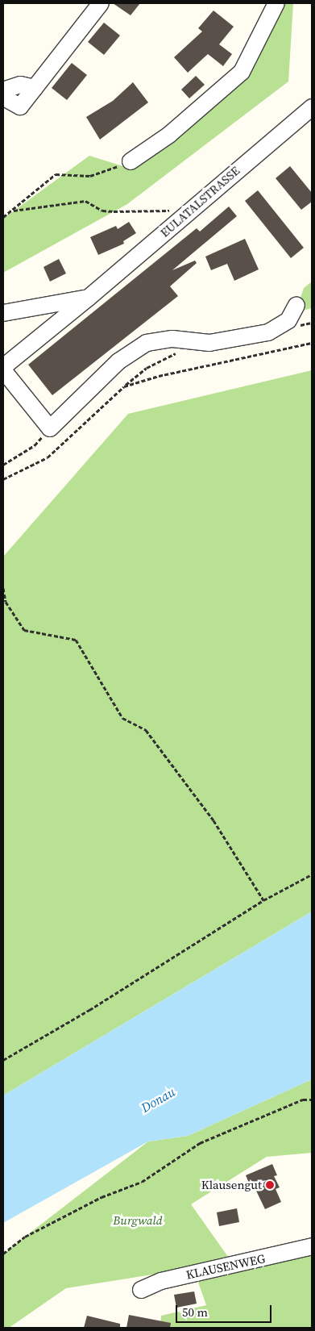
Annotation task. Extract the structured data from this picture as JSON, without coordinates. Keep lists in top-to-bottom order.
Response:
{
  "streets": {
    "street": ["EULATALSTRASSE", "KLAUSENWEG"]
  },
  "water": ["Donau"],
  "parks": ["Burgwald"],
  "places": ["Klausengut"],
  "scale_bar": "50 m"
}
